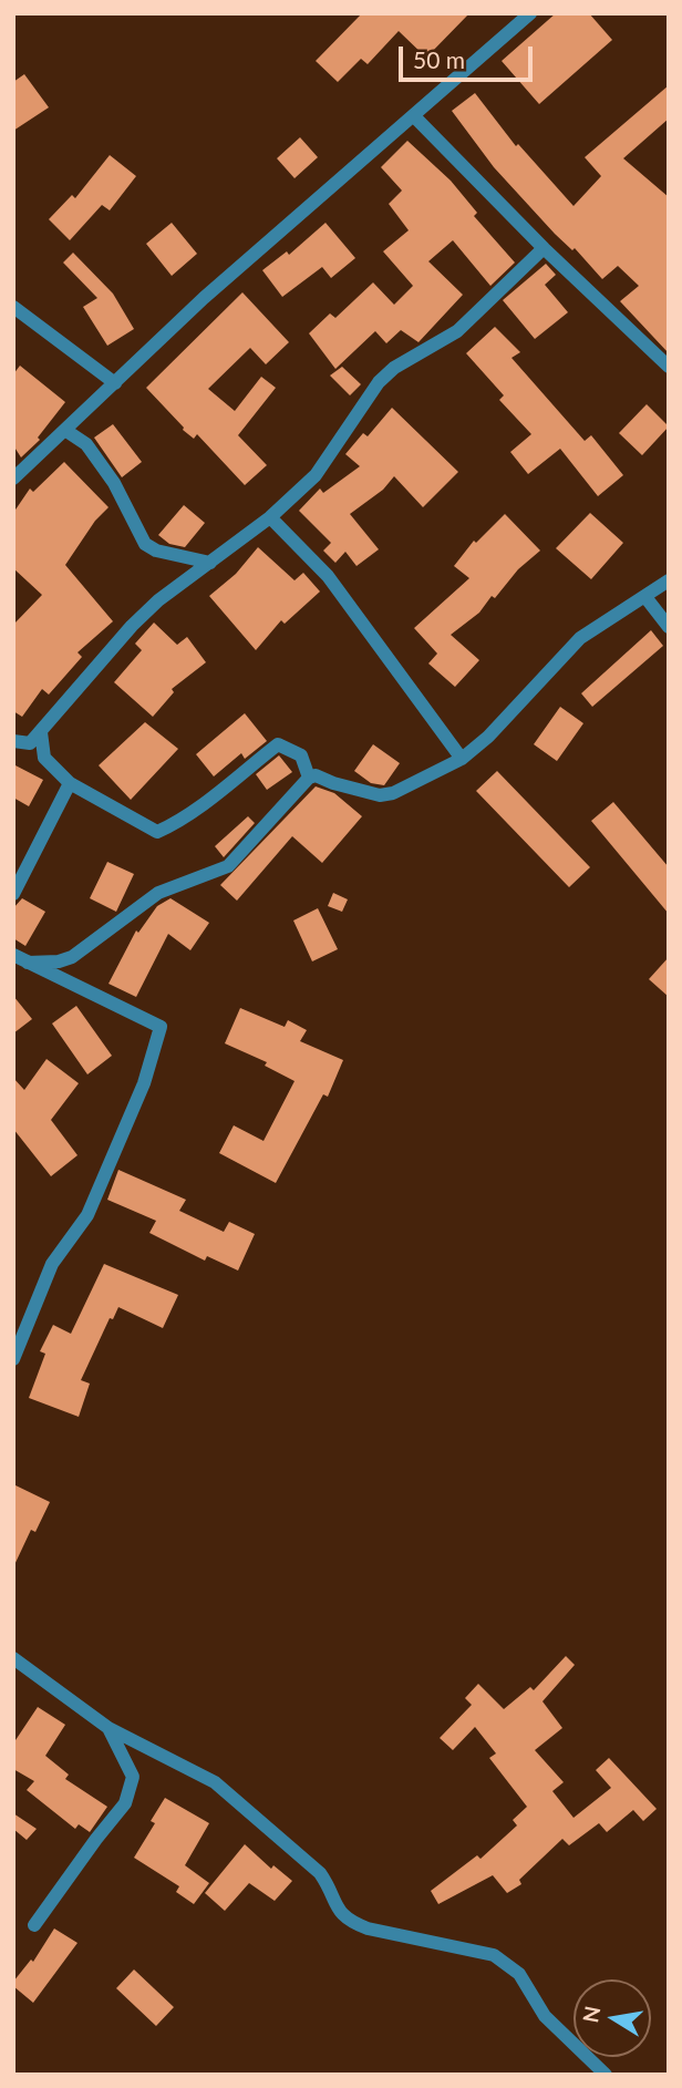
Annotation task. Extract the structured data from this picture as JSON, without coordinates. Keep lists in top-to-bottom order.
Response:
{
  "scale_bar": "50 m",
  "north": "left"
}
